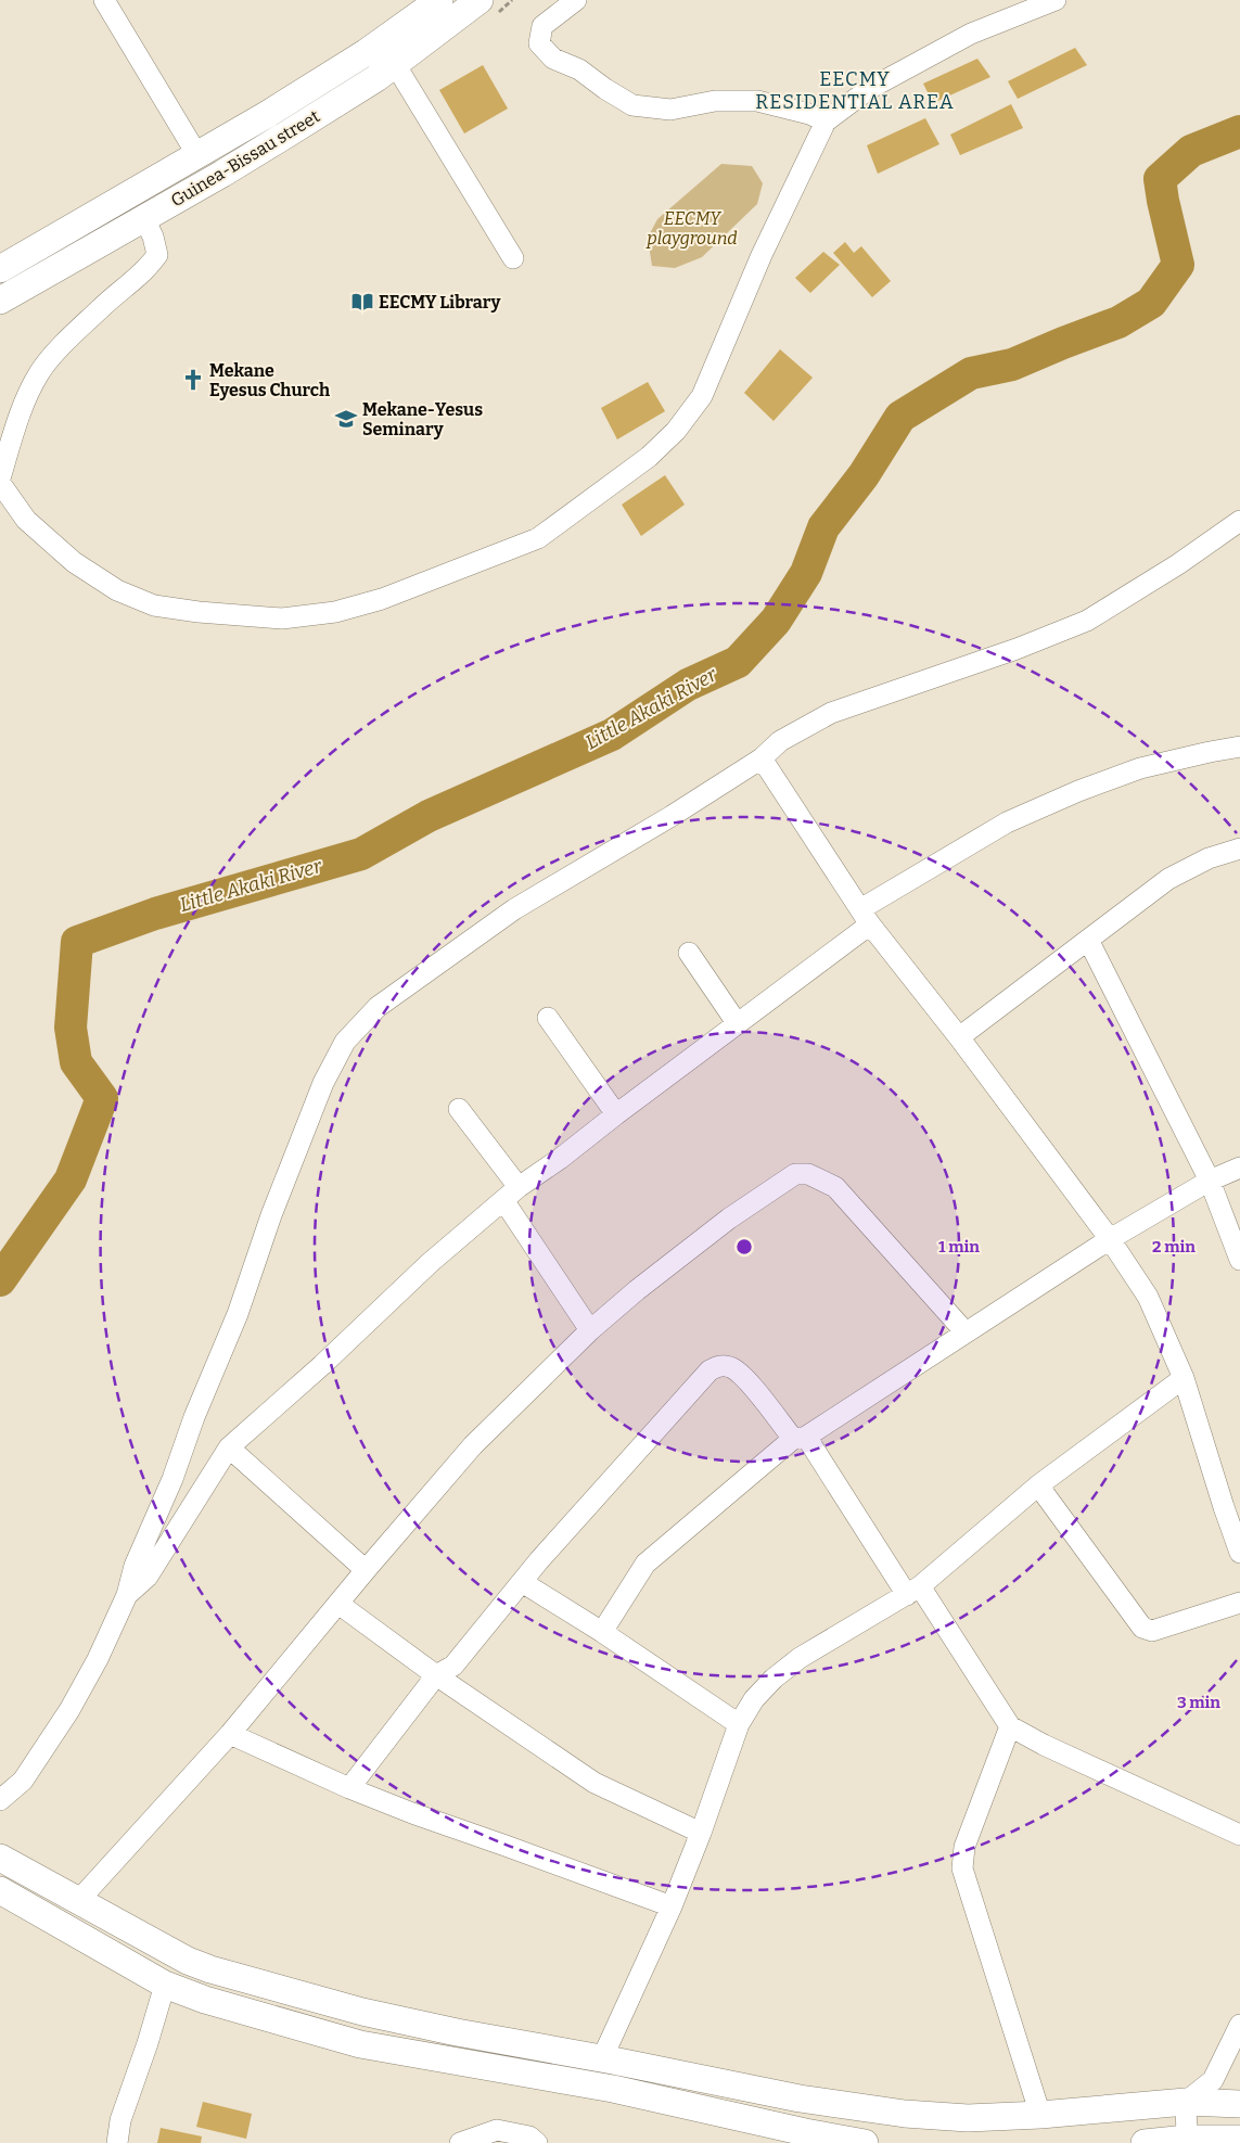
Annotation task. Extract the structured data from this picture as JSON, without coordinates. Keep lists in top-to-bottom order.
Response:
{
  "streets": {
    "main road": ["Guinea-Bissau street"]
  },
  "districts": ["EECMY RESIDENTIAL AREA"],
  "water": ["Little Akaki River"],
  "parks": ["EECMY playground"],
  "places": {
    "library": ["EECMY Library"],
    "church": ["Mekane Eyesus Church"],
    "school or university": ["Mekane-Yesus Seminary"]
  },
  "rings": ["1 min", "2 min", "3 min"]
}
